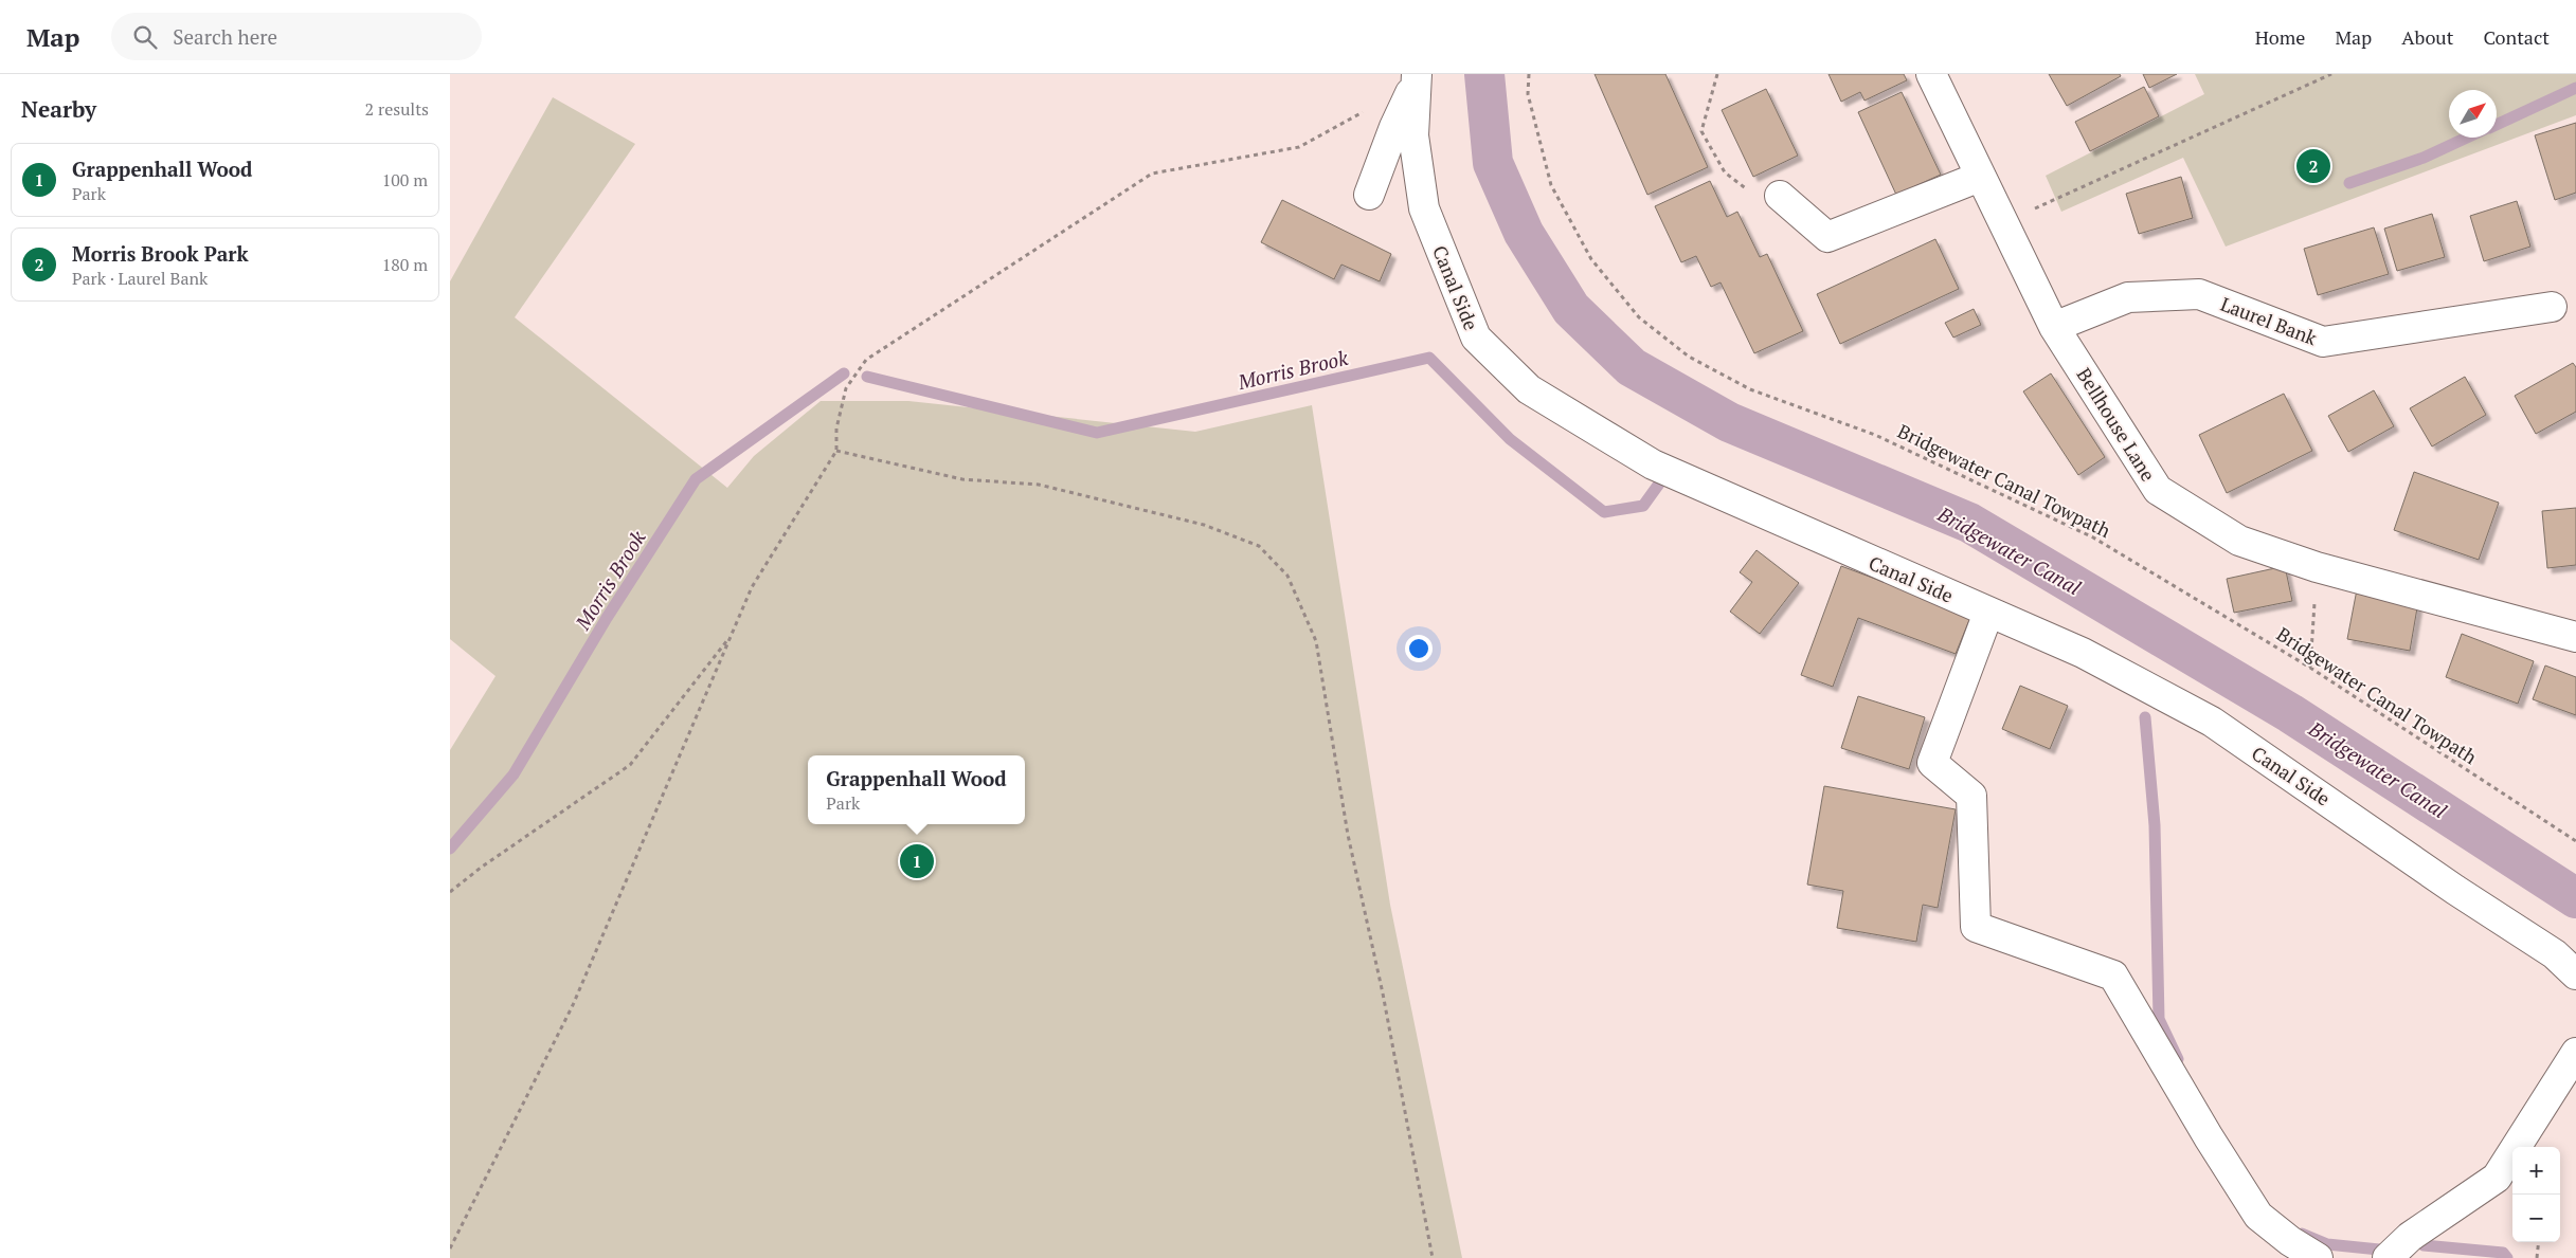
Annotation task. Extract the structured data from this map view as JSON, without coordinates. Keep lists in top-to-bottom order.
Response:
{
  "streets": {
    "street": ["Canal Side", "Laurel Bank", "Bellhouse Lane"],
    "path": ["Bridgewater Canal Towpath"]
  },
  "crossings": [
    ["Laurel Bank", "Bellhouse Lane"]
  ],
  "water": ["Morris Brook", "Bridgewater Canal"],
  "north": "top right",
  "page": {
    "header": "Map",
    "search": "Search here",
    "nav": [
      "Home",
      "Map",
      "About",
      "Contact"
    ],
    "heading": ["Nearby", "2 results"],
    "list": [
      {
        "mark": "1",
        "name": "Grappenhall Wood",
        "note": "Park",
        "value": "100 m"
      },
      {
        "mark": "2",
        "name": "Morris Brook Park",
        "note": "Park · Laurel Bank",
        "value": "180 m"
      }
    ],
    "pins": ["2", "1"],
    "popup": ["Grappenhall Wood", "Park"],
    "map_buttons": ["+", "−"]
  }
}
